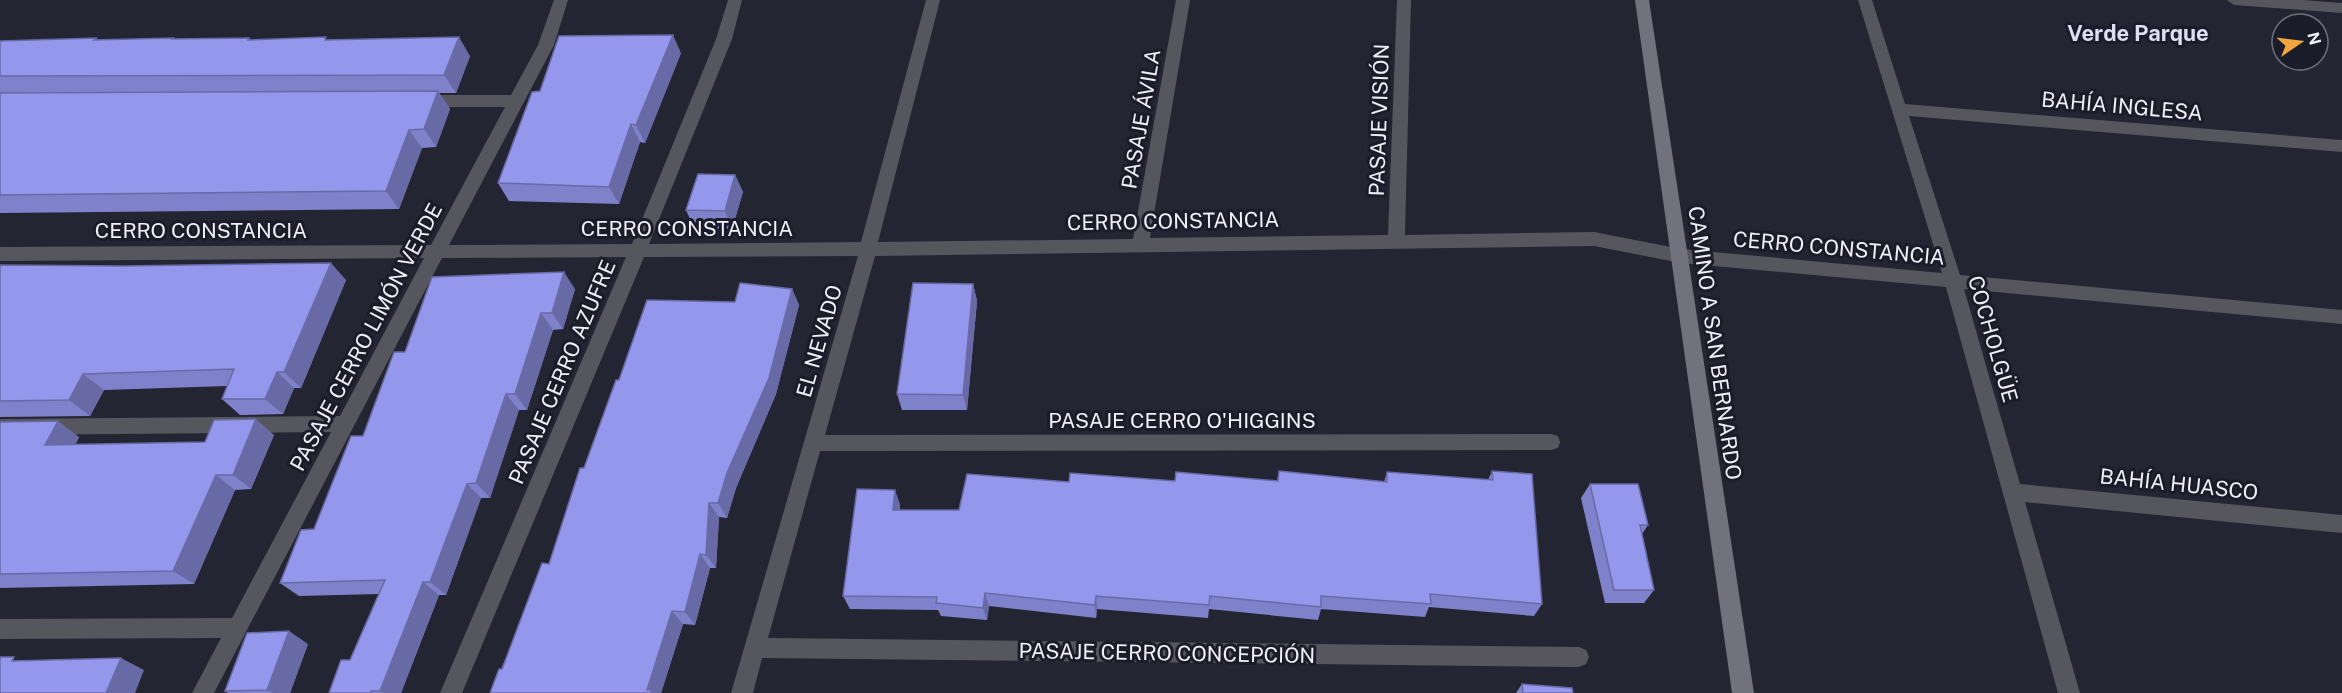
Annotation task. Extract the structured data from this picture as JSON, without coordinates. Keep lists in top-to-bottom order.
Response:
{
  "streets": {
    "street": [
      "BAHÍA INGLESA",
      "PASAJE ÁVILA",
      "PASAJE VISIÓN",
      "CERRO CONSTANCIA",
      "PASAJE CERRO LIMÓN VERDE",
      "COCHOLGÜE",
      "EL NEVADO",
      "CAMINO A SAN BERNARDO",
      "PASAJE CERRO AZUFRE",
      "PASAJE CERRO O'HIGGINS",
      "BAHÍA HUASCO",
      "PASAJE CERRO CONCEPCIÓN"
    ]
  },
  "crossings": [
    ["BAHÍA INGLESA", "COCHOLGÜE"],
    ["PASAJE ÁVILA", "CERRO CONSTANCIA"],
    ["PASAJE VISIÓN", "CERRO CONSTANCIA"],
    ["CERRO CONSTANCIA", "PASAJE CERRO LIMÓN VERDE"],
    ["CERRO CONSTANCIA", "COCHOLGÜE"],
    ["CERRO CONSTANCIA", "EL NEVADO"],
    ["CERRO CONSTANCIA", "CAMINO A SAN BERNARDO"],
    ["CERRO CONSTANCIA", "PASAJE CERRO AZUFRE"],
    ["COCHOLGÜE", "BAHÍA HUASCO"],
    ["EL NEVADO", "PASAJE CERRO O'HIGGINS"],
    ["EL NEVADO", "PASAJE CERRO CONCEPCIÓN"]
  ],
  "districts": ["Verde Parque"],
  "north": "right"
}
